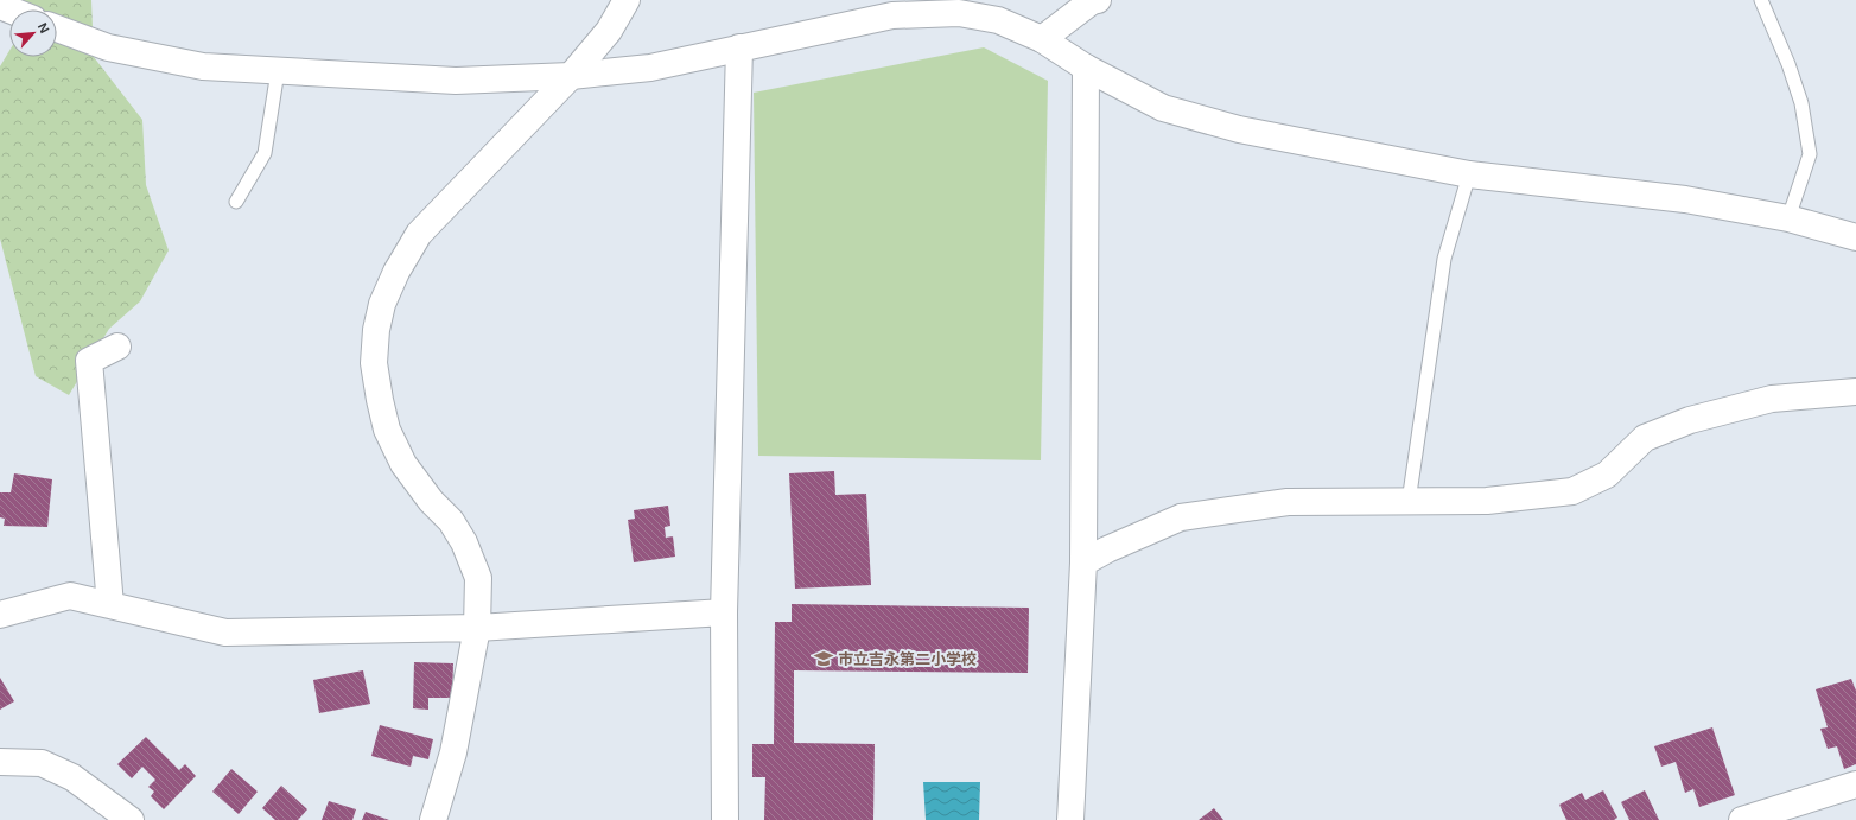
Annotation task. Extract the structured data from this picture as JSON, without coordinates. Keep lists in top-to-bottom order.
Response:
{
  "places": {
    "school or university": ["市立吉永第二小学校"]
  },
  "north": "top right"
}
